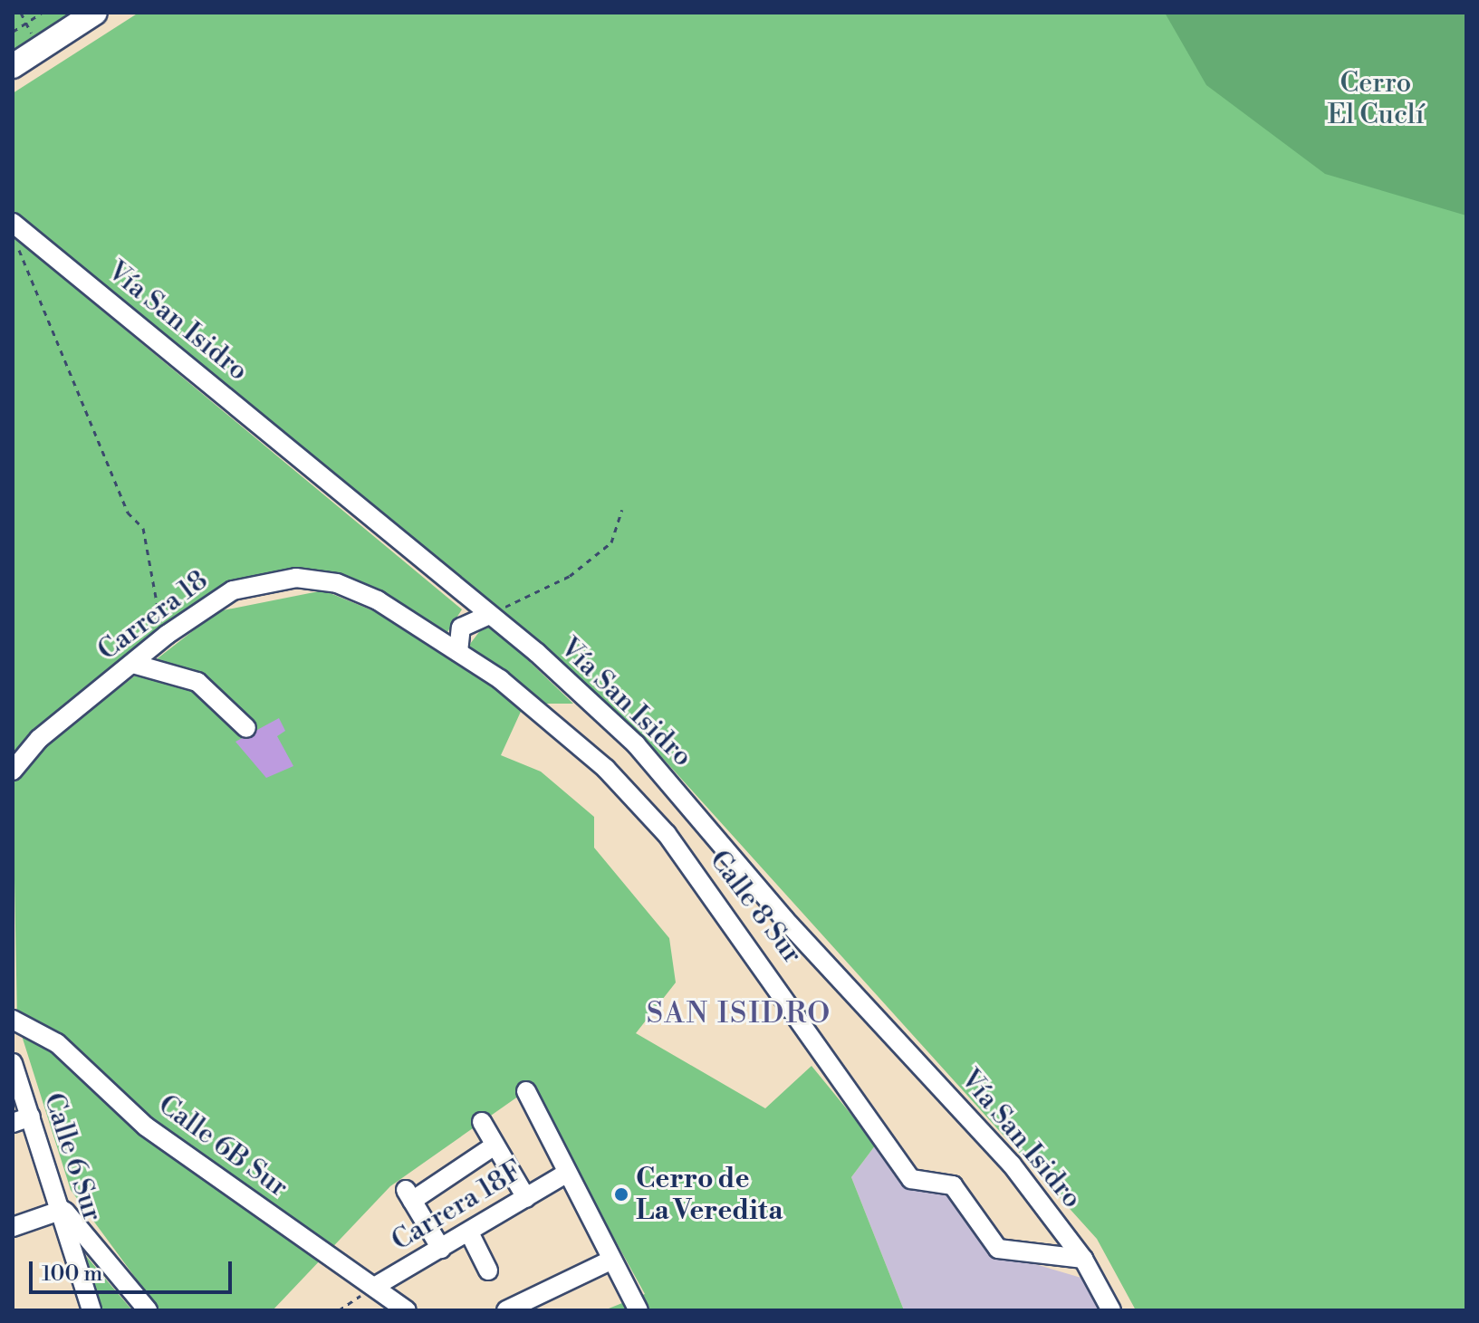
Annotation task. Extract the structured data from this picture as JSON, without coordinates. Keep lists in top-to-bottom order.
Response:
{
  "streets": {
    "street": [
      "Vía San Isidro",
      "Carrera 18",
      "Calle 8 Sur",
      "Calle 6B Sur",
      "Calle 6 Sur",
      "Carrera 18F"
    ]
  },
  "crossings": [
    ["Vía San Isidro", "Calle 8 Sur"],
    ["Carrera 18", "Calle 8 Sur"],
    ["Calle 6B Sur", "Carrera 18F"]
  ],
  "districts": ["SAN ISIDRO"],
  "parks": ["Cerro El Cuclí"],
  "places": ["Cerro de La Veredita"],
  "scale_bar": "100 m"
}
